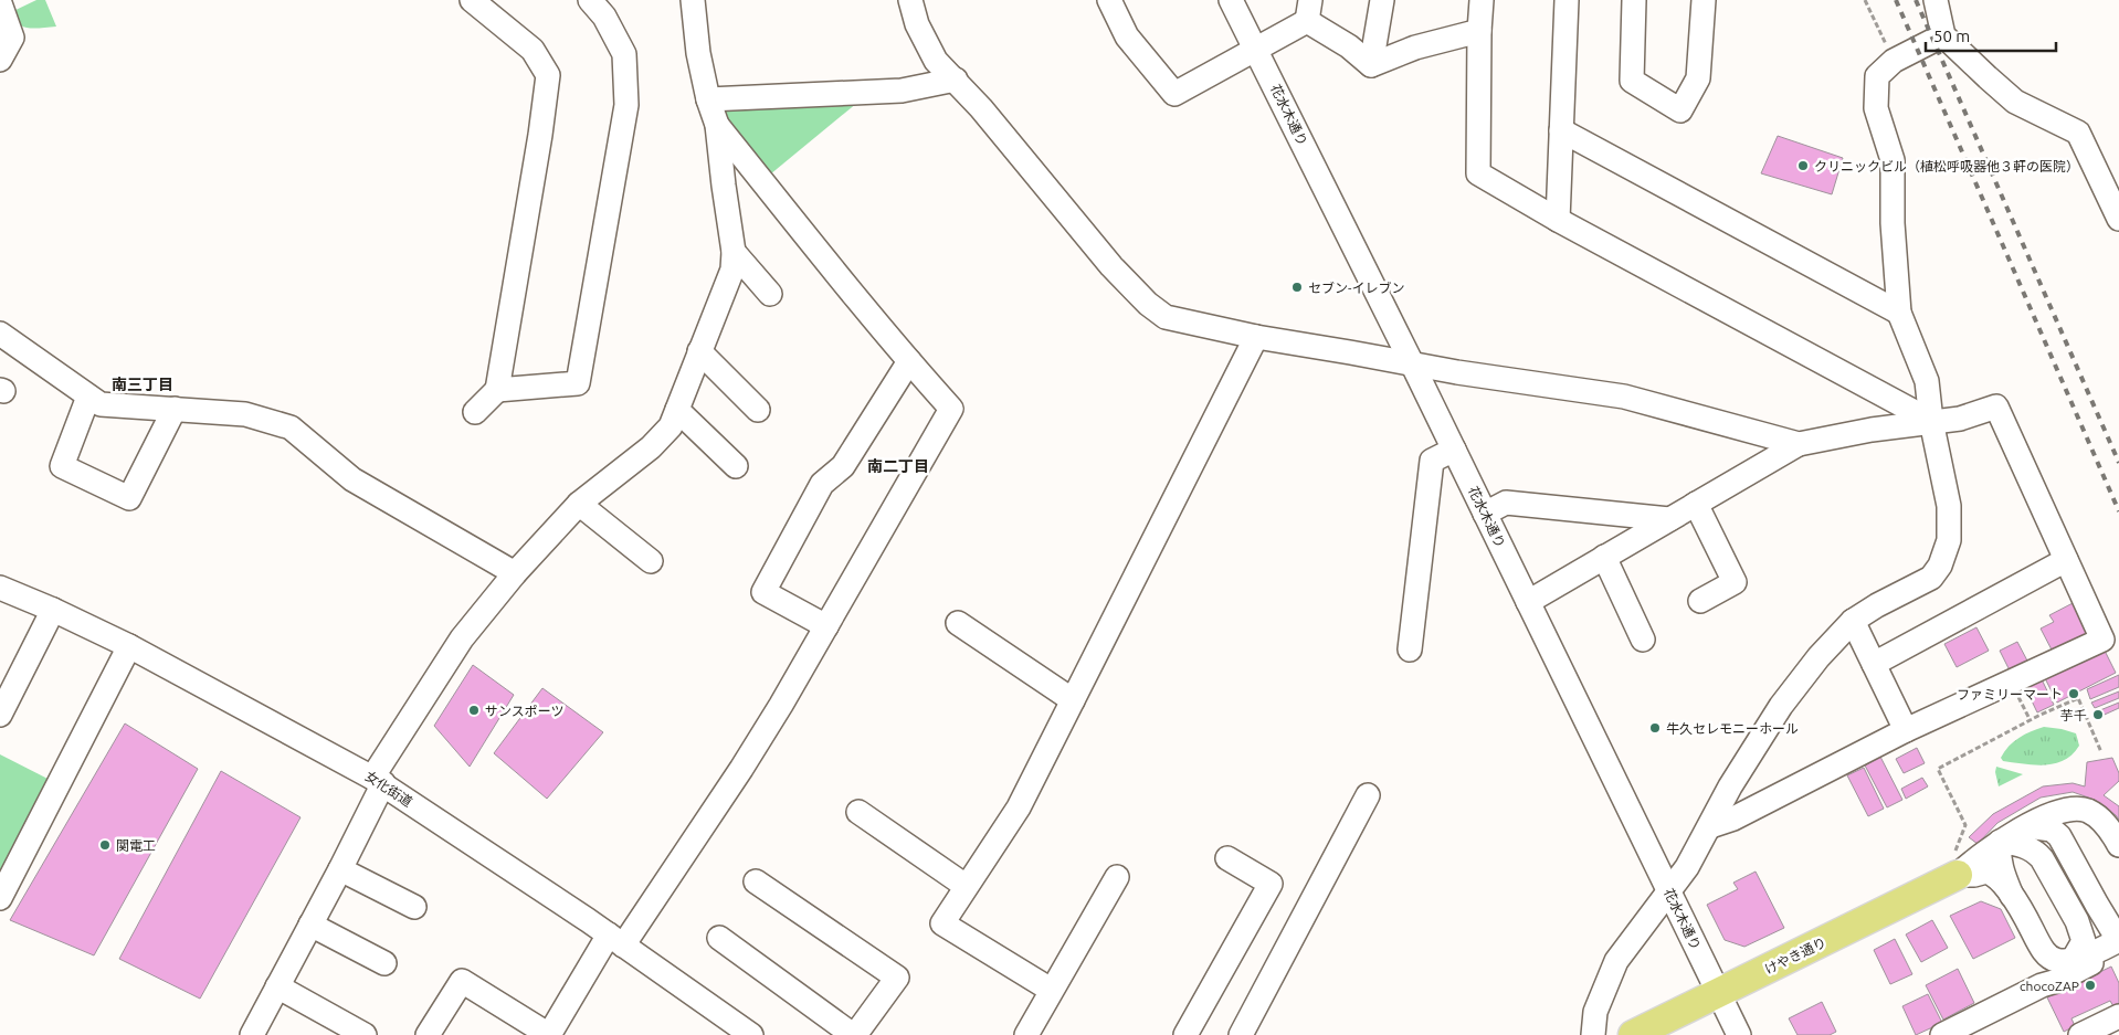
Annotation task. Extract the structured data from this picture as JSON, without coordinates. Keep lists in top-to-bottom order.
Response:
{
  "streets": {
    "main road": ["けやき通り"],
    "street": ["花水木通り", "女化街道"]
  },
  "crossings": [
    ["花水木通り", "けやき通り"]
  ],
  "districts": ["南三丁目", "南二丁目"],
  "places": [
    "クリニックビル（植松呼吸器他３軒の医院）",
    "セブン-イレブン",
    "ファミリーマート",
    "サンスポーツ",
    "芋千",
    "牛久セレモニーホール",
    "関電工",
    "chocoZAP"
  ],
  "scale_bar": "50 m"
}
